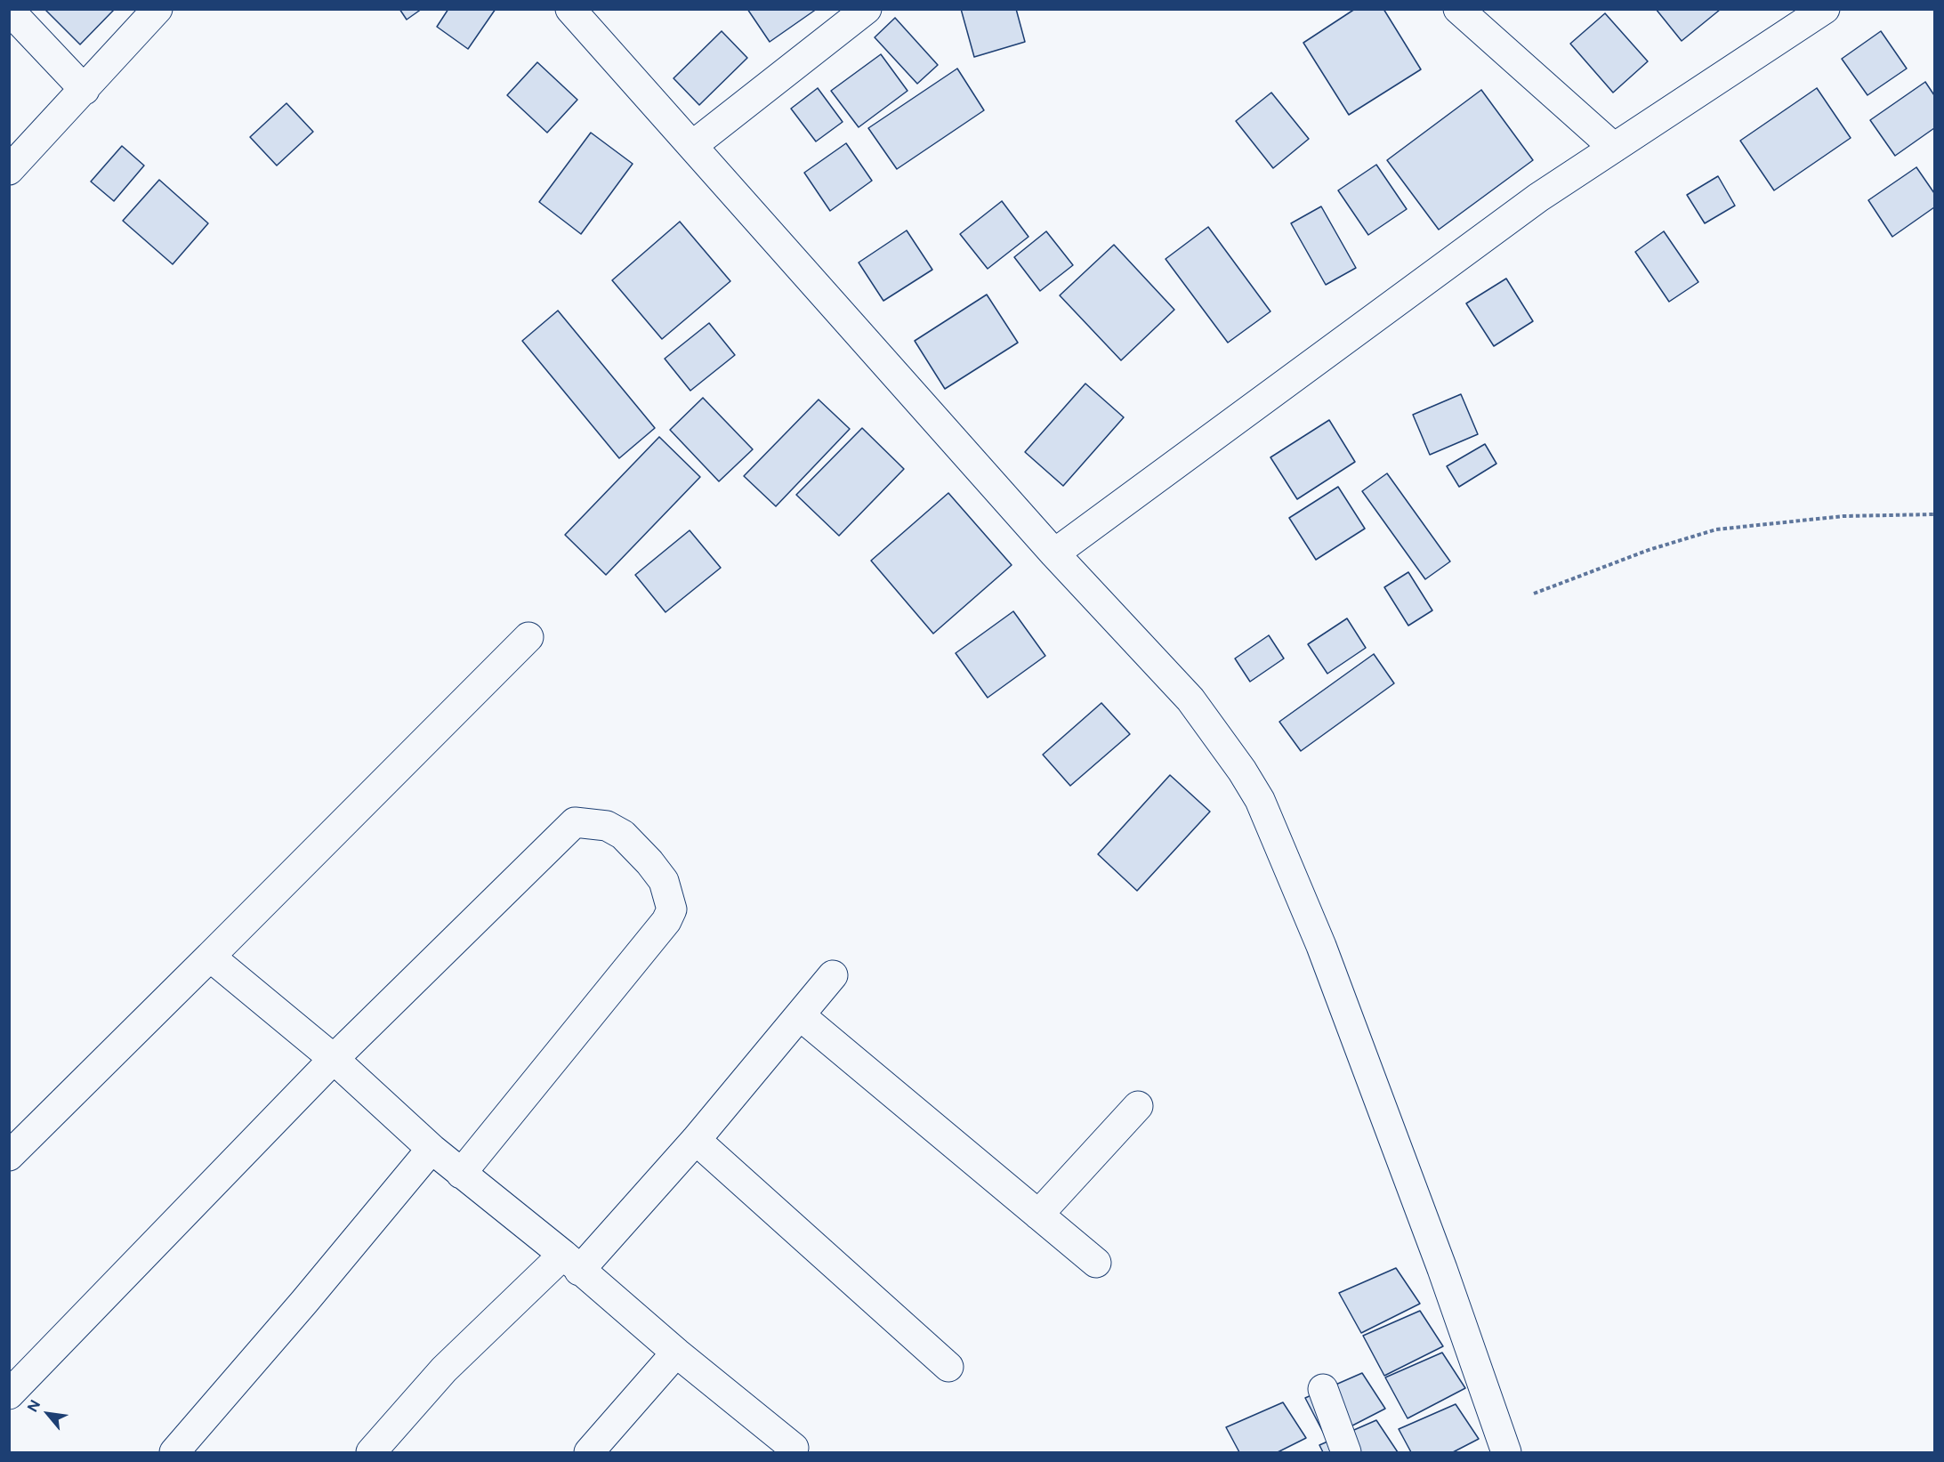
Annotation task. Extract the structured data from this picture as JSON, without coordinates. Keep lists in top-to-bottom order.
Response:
{
  "north": "top left"
}
